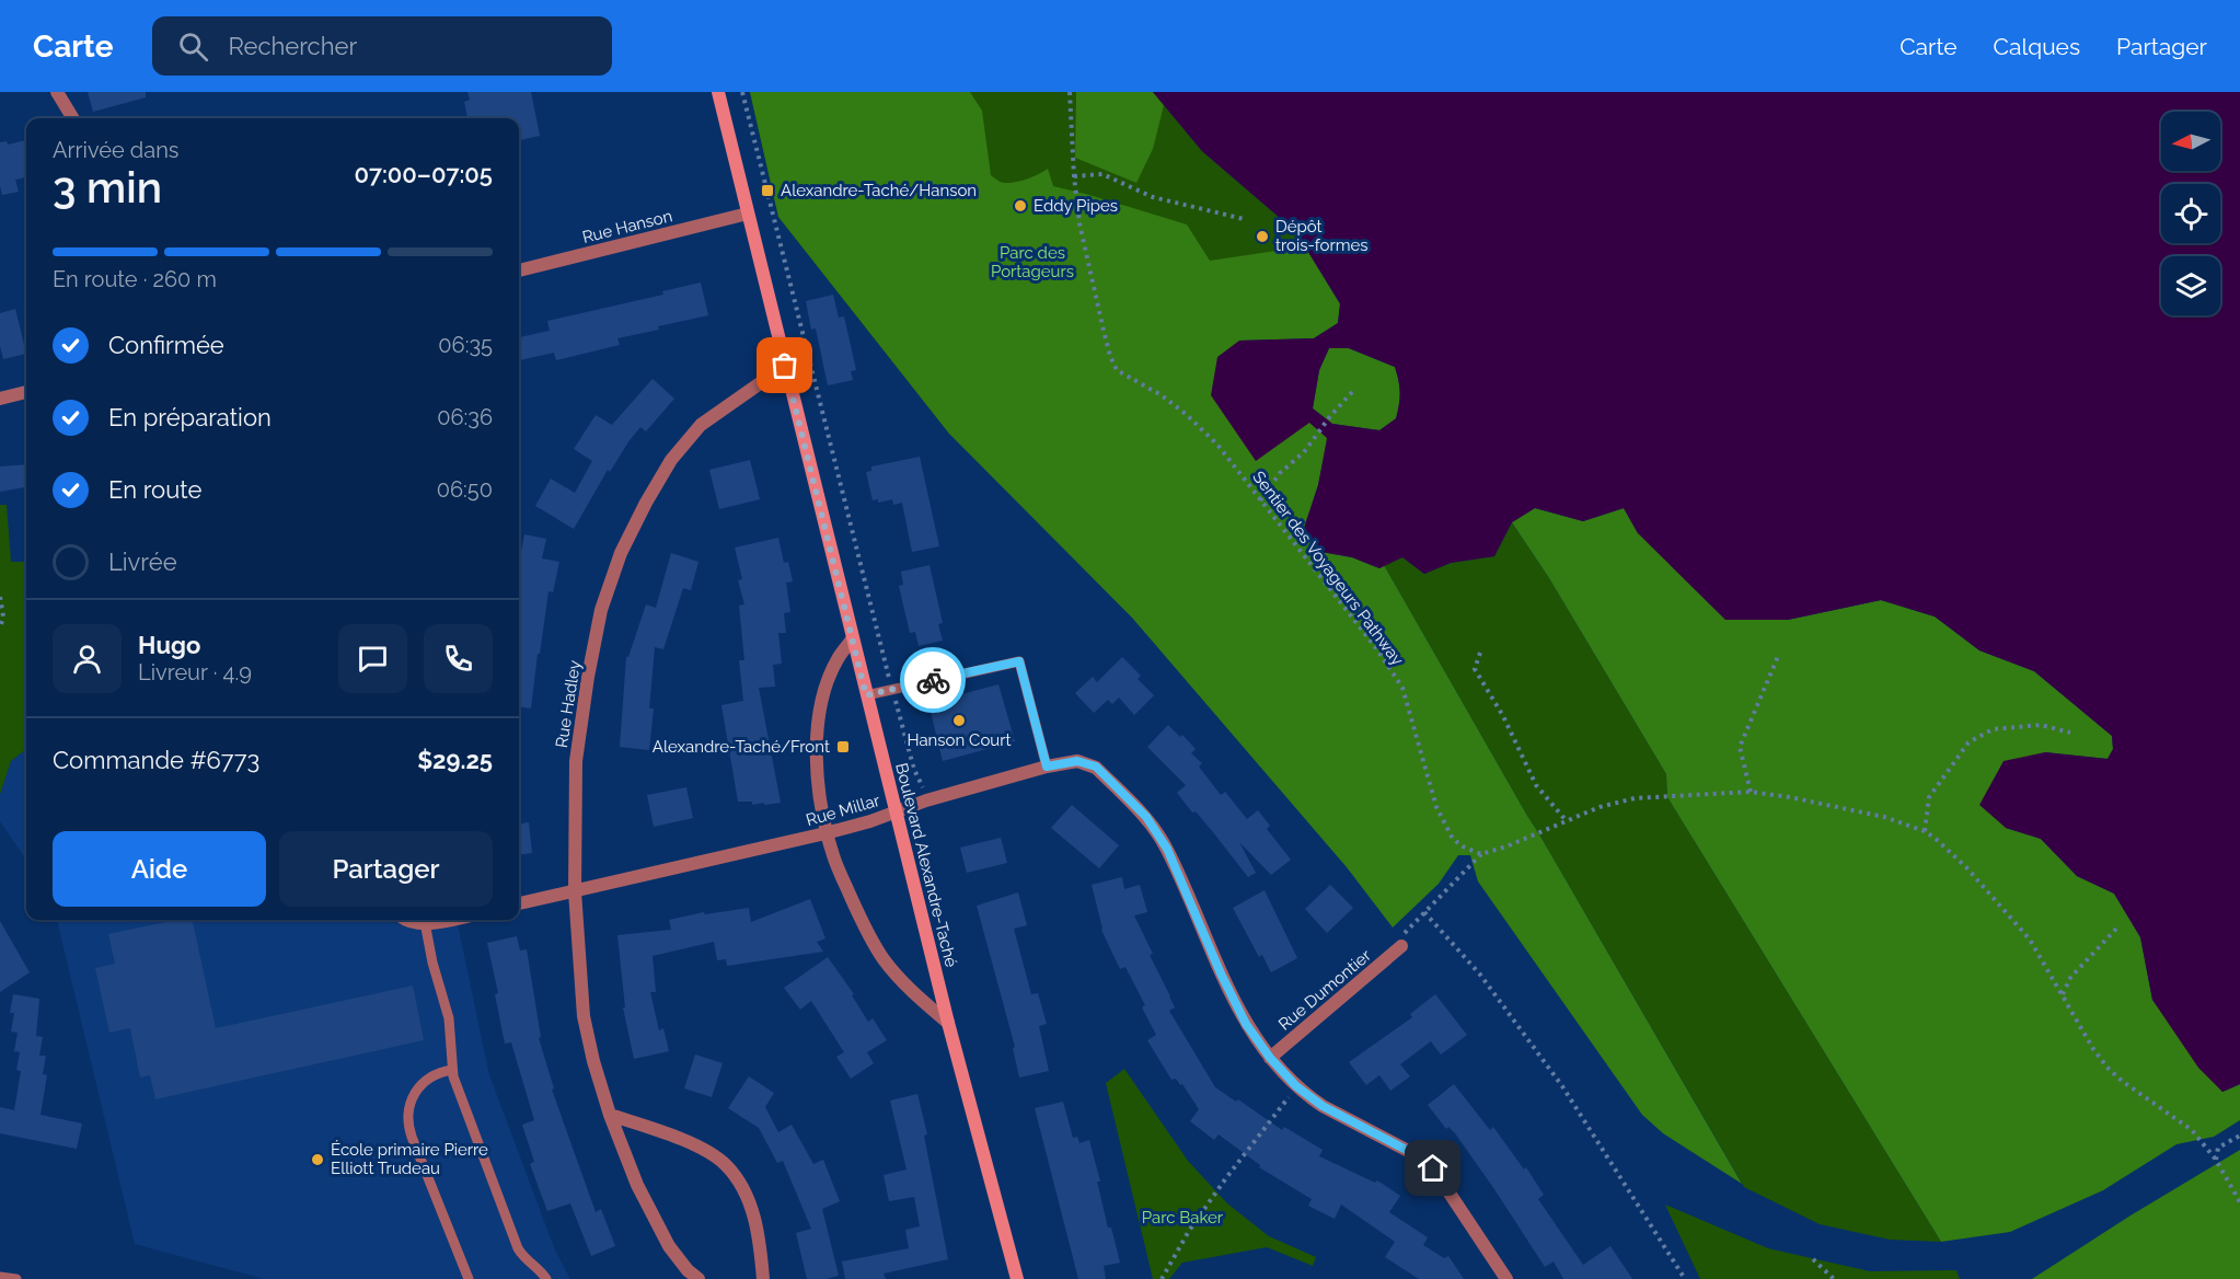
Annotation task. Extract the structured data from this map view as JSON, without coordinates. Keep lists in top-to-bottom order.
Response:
{
  "streets": {
    "main road": ["Boulevard Alexandre-Taché"],
    "street": [
      "Rue Hanson",
      "Rue Hadley",
      "Rue Millar",
      "Rue Dumontier"
    ],
    "path": ["Sentier des Voyageurs Pathway"]
  },
  "crossings": [
    ["Rue Hanson", "Boulevard Alexandre-Taché"],
    ["Rue Hadley", "Rue Millar"],
    ["Rue Hadley", "Boulevard Alexandre-Taché"],
    ["Rue Millar", "Boulevard Alexandre-Taché"],
    ["Rue Millar", "Rue Dumontier"]
  ],
  "parks": ["Parc des Portageurs", "Parc Baker"],
  "places": {
    "transit": ["Alexandre-Taché/Hanson", "Alexandre-Taché/Front"],
    "other": [
      "Eddy Pipes",
      "Dépôt trois-formes",
      "Hanson Court",
      "École primaire Pierre Elliott Trudeau"
    ]
  },
  "north": "left",
  "page": {
    "header": "Carte",
    "search": "Rechercher",
    "nav": ["Carte", "Calques", "Partager"],
    "heading": ["3 min", "Arrivée dans", "07:00–07:05"],
    "panel": [
      "Hugo",
      "Livreur · 4.9",
      "Commande #6773",
      "$29.25"
    ],
    "bar": "En route · 260 m",
    "list": [
      ["Confirmée", "06:35"],
      ["En préparation", "06:36"],
      ["En route", "06:50"],
      "Livrée"
    ],
    "buttons": ["Aide", "Partager"]
  }
}
